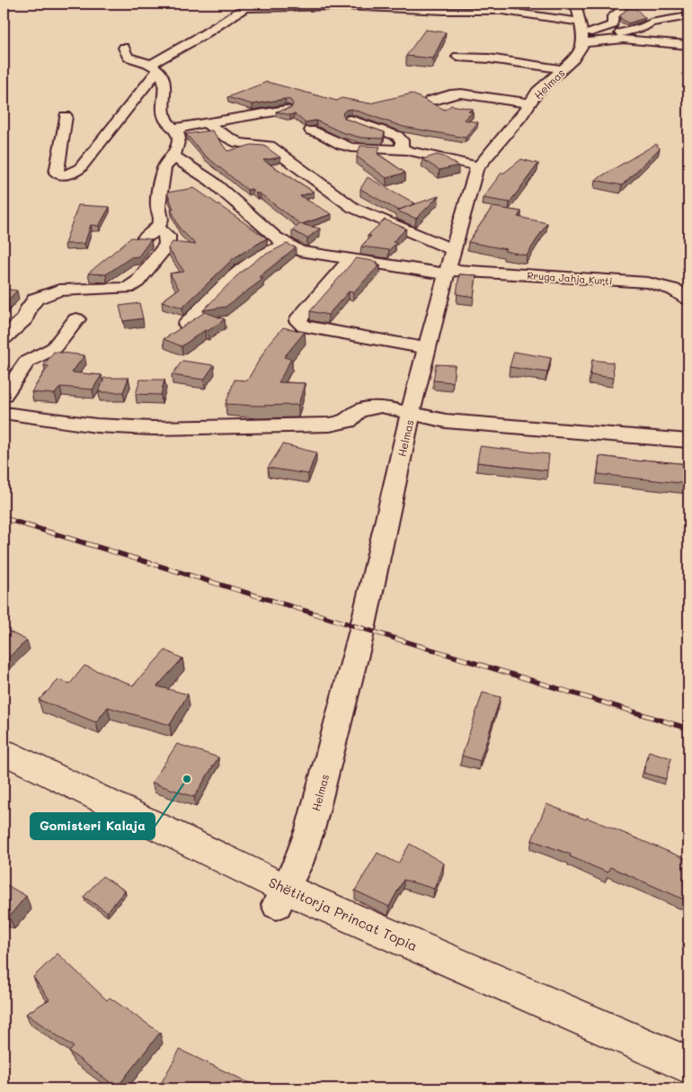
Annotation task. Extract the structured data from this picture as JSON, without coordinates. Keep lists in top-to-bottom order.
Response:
{
  "streets": {
    "main road": ["Shëtitorja Princat Topia"],
    "street": ["Helmas", "Rruga Jahja Kurti"]
  },
  "crossings": [
    ["Helmas", "Rruga Jahja Kurti"],
    ["Helmas", "Shëtitorja Princat Topia"]
  ],
  "places": ["Gomisteri Kalaja"]
}
